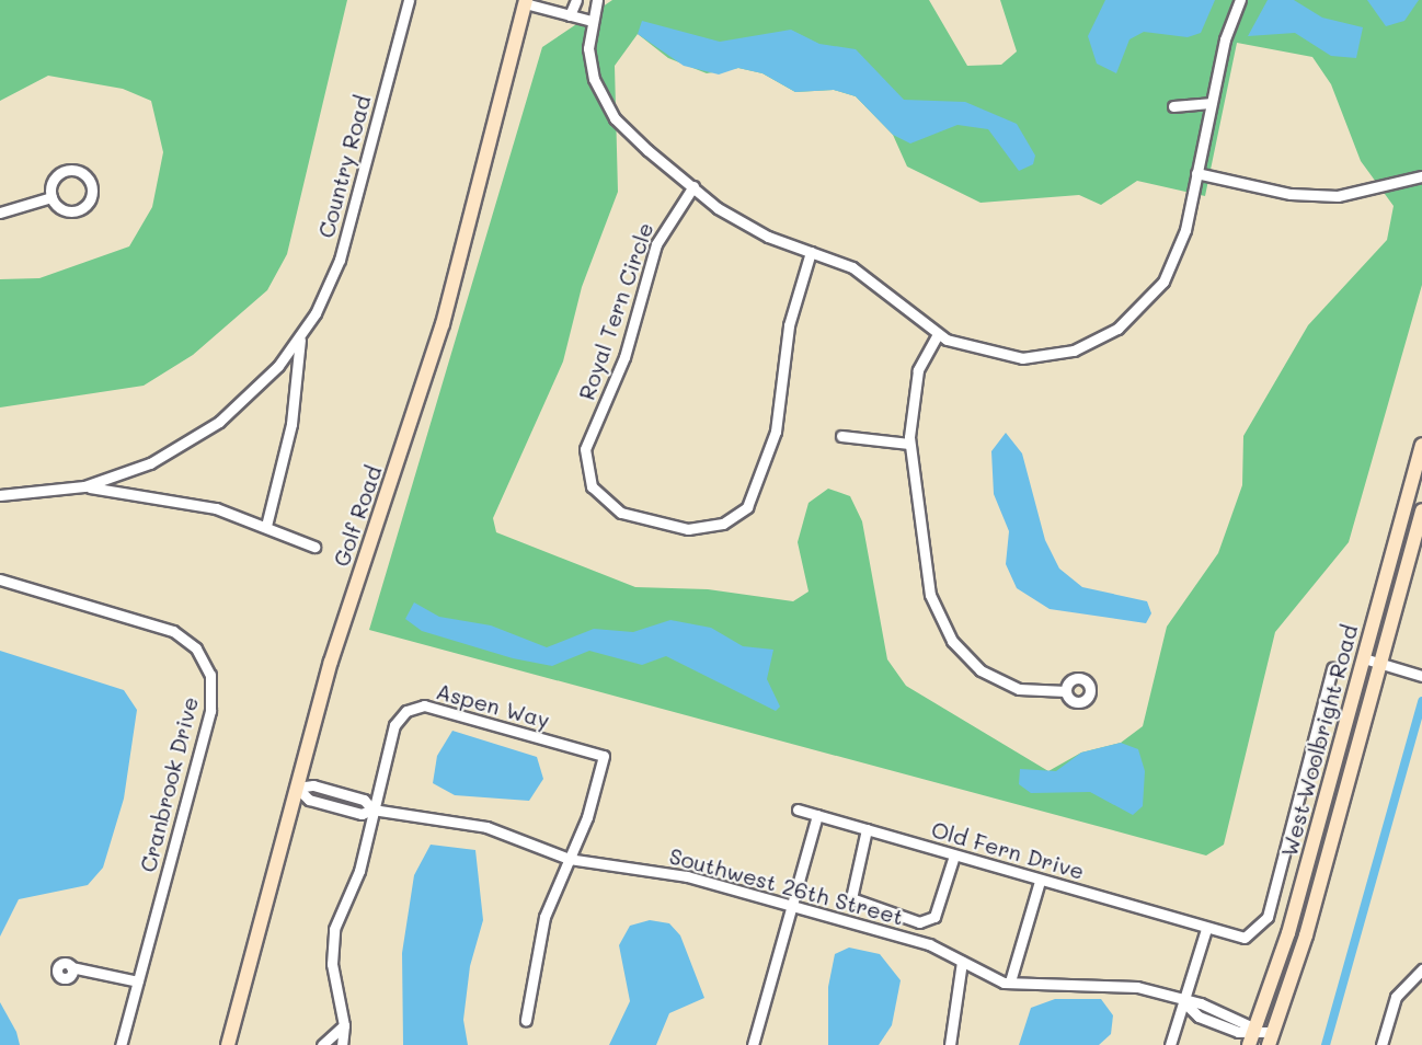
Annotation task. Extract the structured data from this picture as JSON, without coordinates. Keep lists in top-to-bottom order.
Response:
{
  "streets": {
    "main road": ["Golf Road", "West Woolbright Road"],
    "street": [
      "Country Road",
      "Royal Tern Circle",
      "Aspen Way",
      "Cranbrook Drive",
      "Old Fern Drive",
      "Southwest 26th Street"
    ]
  },
  "crossings": [
    ["Golf Road", "Southwest 26th Street"],
    ["Aspen Way", "Southwest 26th Street"],
    ["West Woolbright Road", "Southwest 26th Street"]
  ]
}
